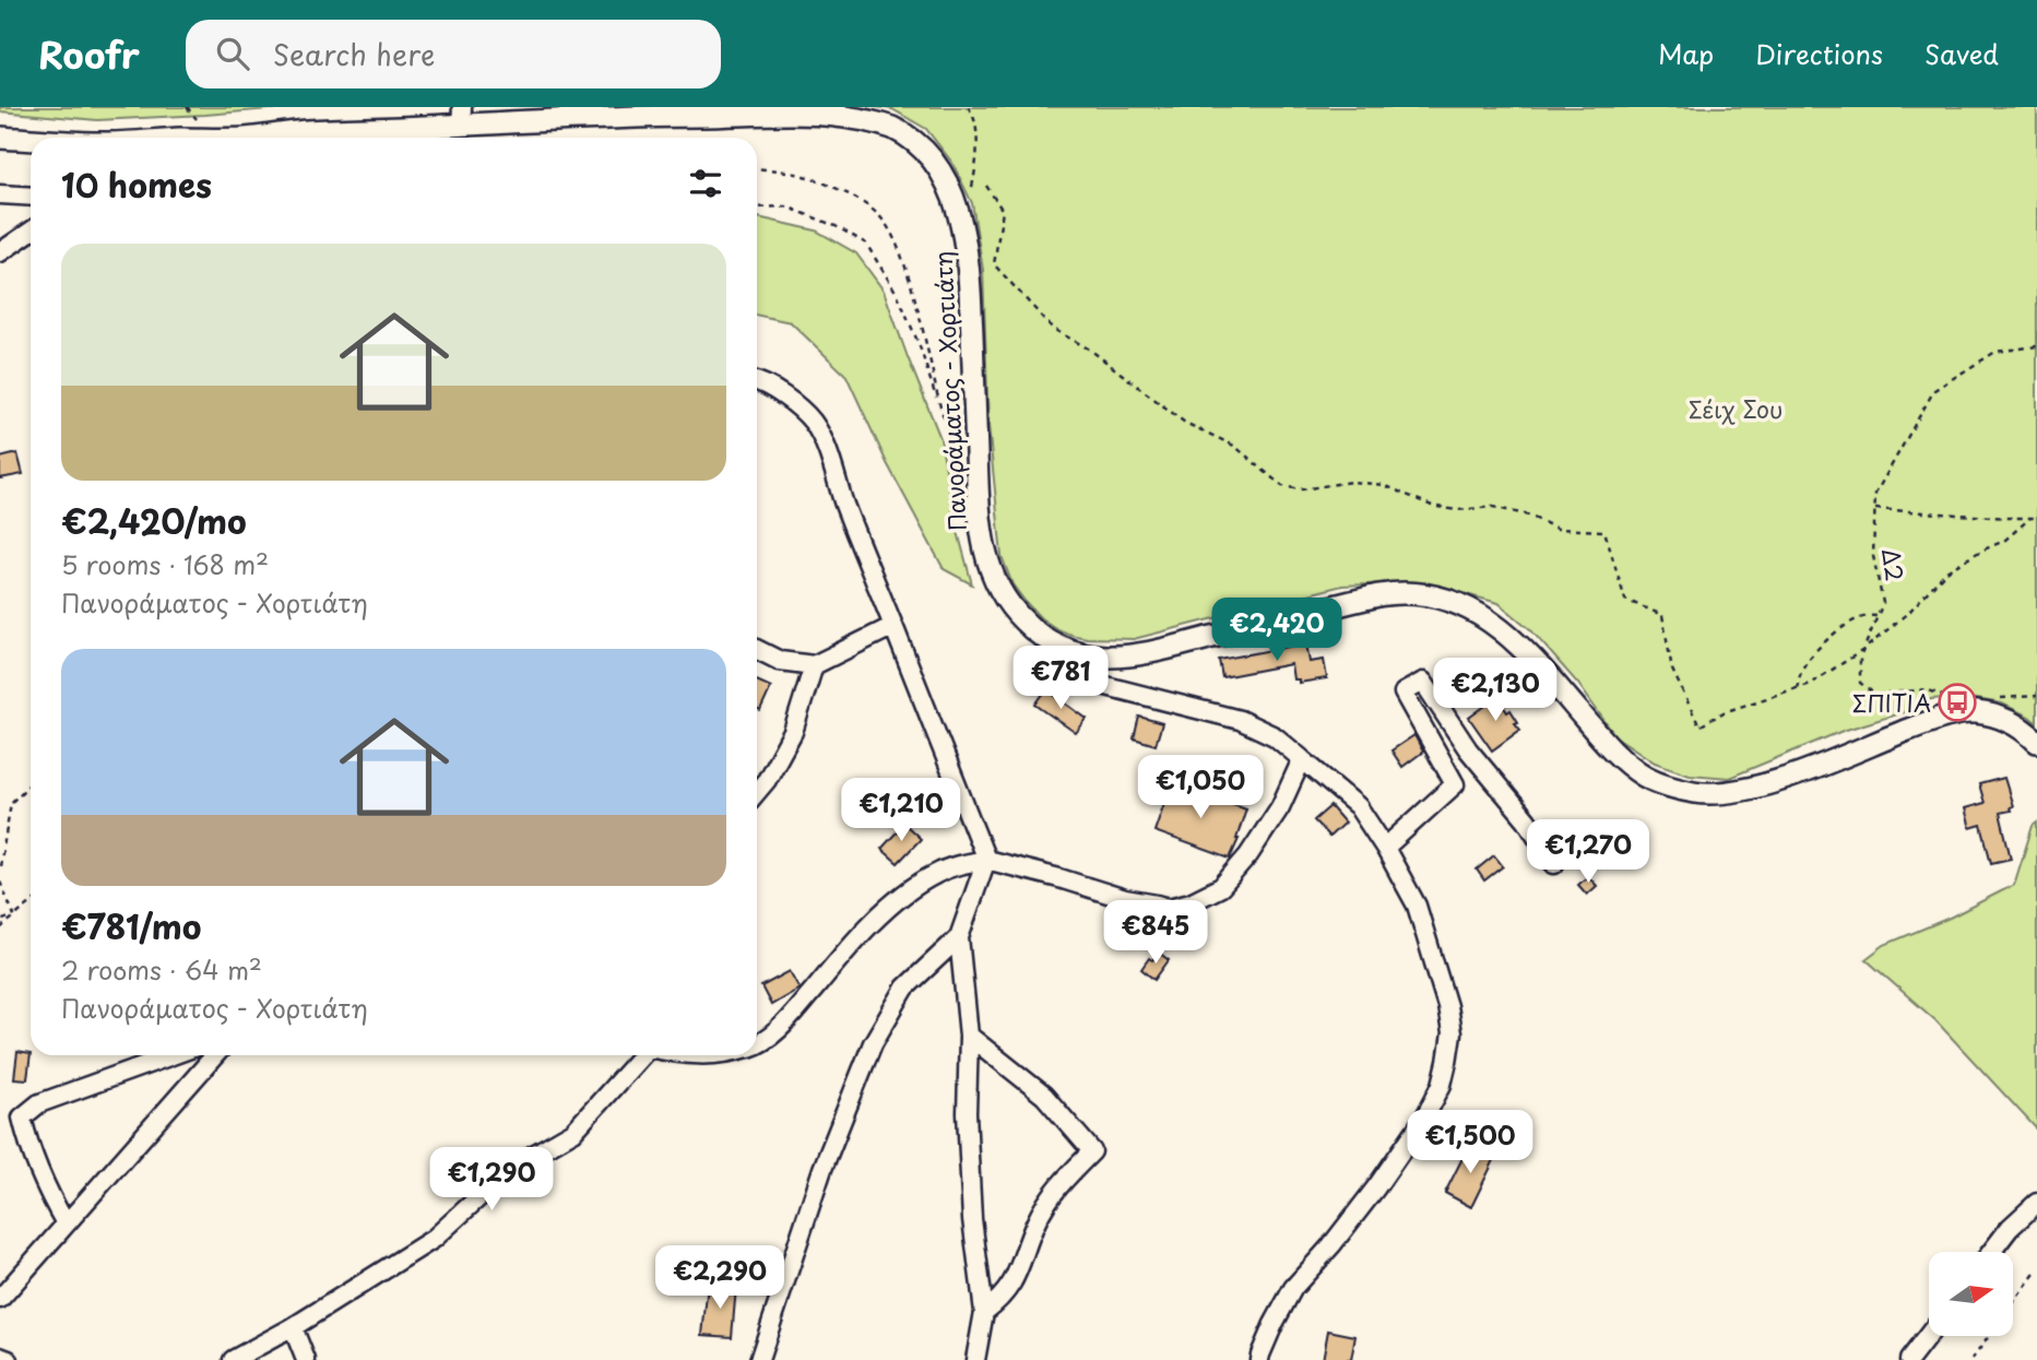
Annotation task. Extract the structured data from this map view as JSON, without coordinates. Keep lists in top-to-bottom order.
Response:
{
  "streets": {
    "main road": ["Πανοράματος - Χορτιάτη"],
    "path": ["Δ2"]
  },
  "parks": ["Σέιχ Σου"],
  "places": {
    "bus stop": ["ΣΠΙΤΙΑ"]
  },
  "north": "right",
  "page": {
    "header": "Roofr",
    "search": "Search here",
    "nav": ["Map", "Directions", "Saved"],
    "heading": "10 homes",
    "list": [
      {
        "name": "€2,420/mo",
        "note": "5 rooms · 168 m² · Πανοράματος - Χορτιάτη"
      },
      {
        "name": "€781/mo",
        "note": "2 rooms · 64 m² · Πανοράματος - Χορτιάτη"
      }
    ],
    "price": [
      "€2,420",
      "€781",
      "€2,130",
      "€1,050",
      "€1,210",
      "€1,270",
      "€845",
      "€1,500",
      "€1,290",
      "€2,290"
    ]
  }
}
